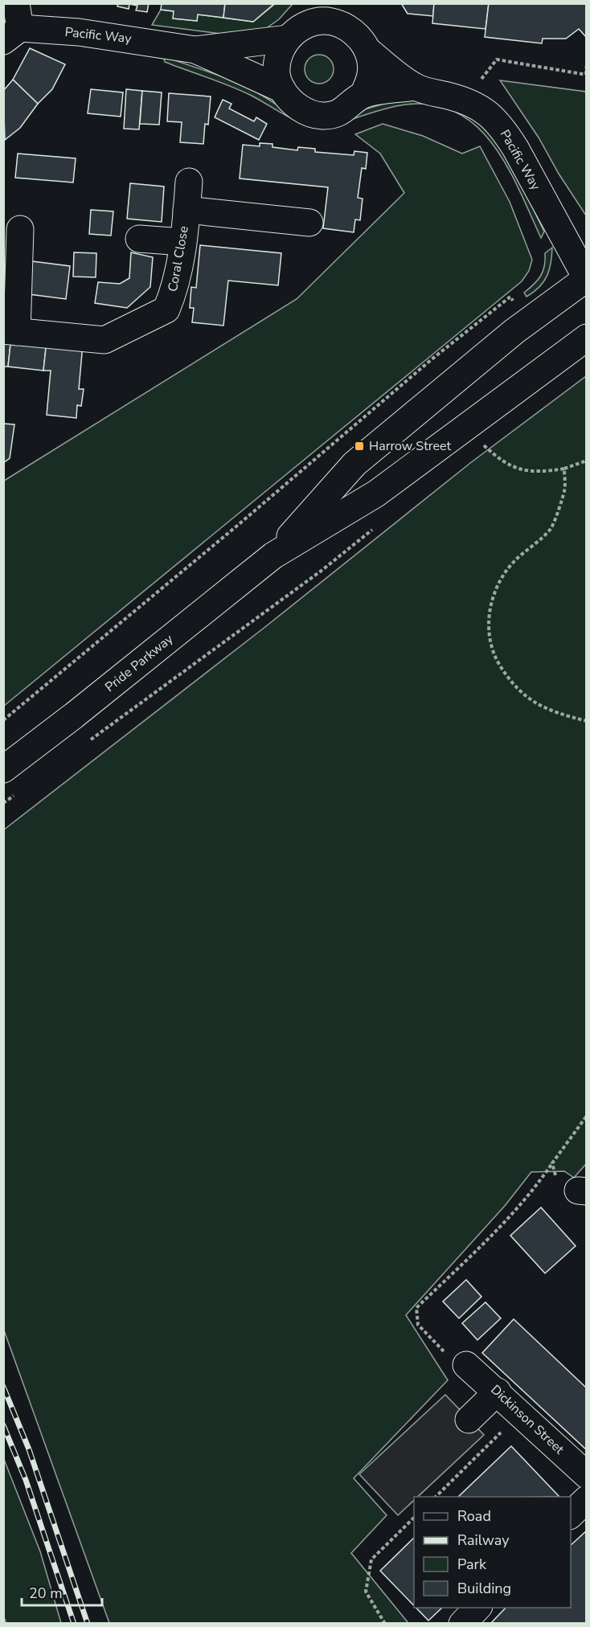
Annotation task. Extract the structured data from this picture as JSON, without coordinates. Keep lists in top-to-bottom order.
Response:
{
  "streets": {
    "street": [
      "Pacific Way",
      "Coral Close",
      "Pride Parkway",
      "Dickinson Street"
    ]
  },
  "places": {
    "transit": ["Harrow Street"]
  },
  "legend": [
    "Road",
    "Railway",
    "Park",
    "Building"
  ],
  "scale_bar": "20 m"
}
